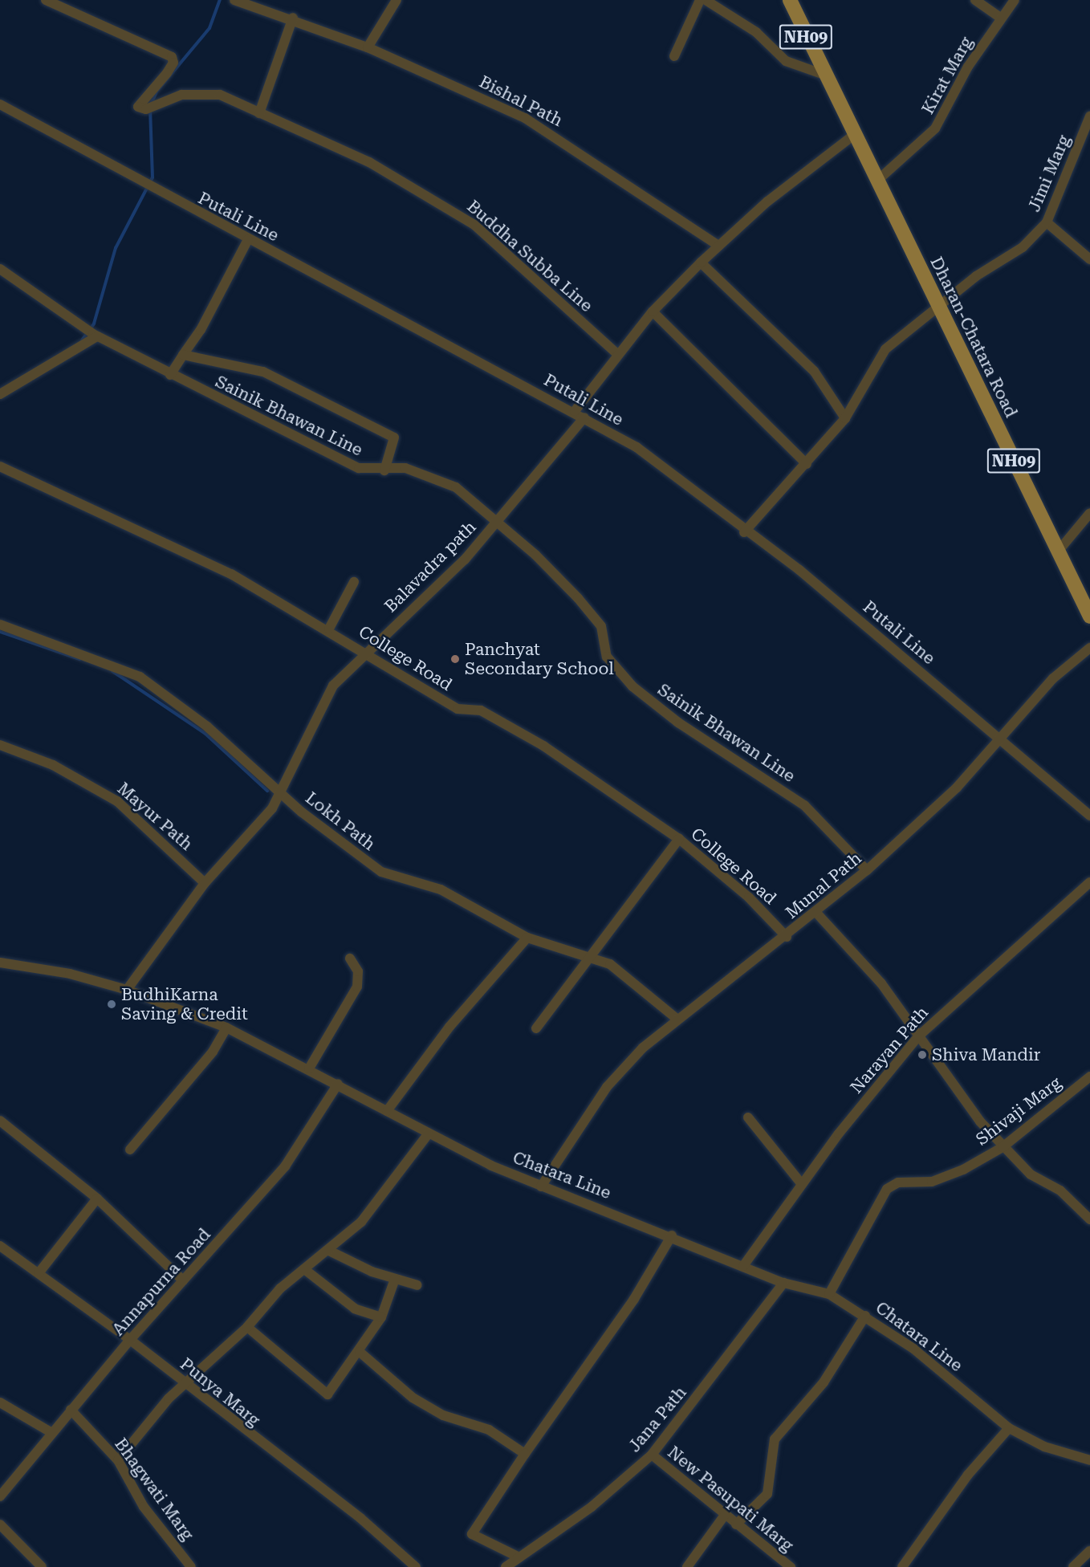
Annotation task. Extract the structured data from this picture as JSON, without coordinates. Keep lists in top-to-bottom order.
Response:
{
  "streets": {
    "main road": ["NH09", "Dharan-Chatara Road"],
    "street": [
      "Kirat Marg",
      "Bishal Path",
      "Jimi Marg",
      "Putali Line",
      "Buddha Subba Line",
      "Sainik Bhawan Line",
      "Balavadra path",
      "College Road",
      "Mayur Path",
      "Lokh Path",
      "Munal Path",
      "Narayan Path",
      "Shivaji Marg",
      "Chatara Line",
      "Annapurna Road",
      "Punya Marg",
      "Jana Path",
      "Bhagwati Marg",
      "New Pasupati Marg"
    ]
  },
  "crossings": [
    ["NH09", "Dharan-Chatara Road"],
    ["Kirat Marg", "Dharan-Chatara Road"],
    ["Jimi Marg", "Putali Line"],
    ["Jimi Marg", "Dharan-Chatara Road"],
    ["Putali Line", "Balavadra path"],
    ["Putali Line", "Munal Path"],
    ["Sainik Bhawan Line", "Balavadra path"],
    ["Sainik Bhawan Line", "Munal Path"],
    ["Balavadra path", "College Road"],
    ["Balavadra path", "Mayur Path"],
    ["Balavadra path", "Lokh Path"],
    ["Balavadra path", "Chatara Line"],
    ["College Road", "Munal Path"],
    ["Lokh Path", "Munal Path"],
    ["Munal Path", "Chatara Line"],
    ["Narayan Path", "Chatara Line"],
    ["Shivaji Marg", "Chatara Line"],
    ["Chatara Line", "Annapurna Road"],
    ["Chatara Line", "Jana Path"],
    ["Annapurna Road", "Punya Marg"],
    ["Annapurna Road", "Bhagwati Marg"],
    ["Jana Path", "New Pasupati Marg"]
  ],
  "places": ["Panchyat Secondary School", "BudhiKarna Saving & Credit", "Shiva Mandir"]
}
